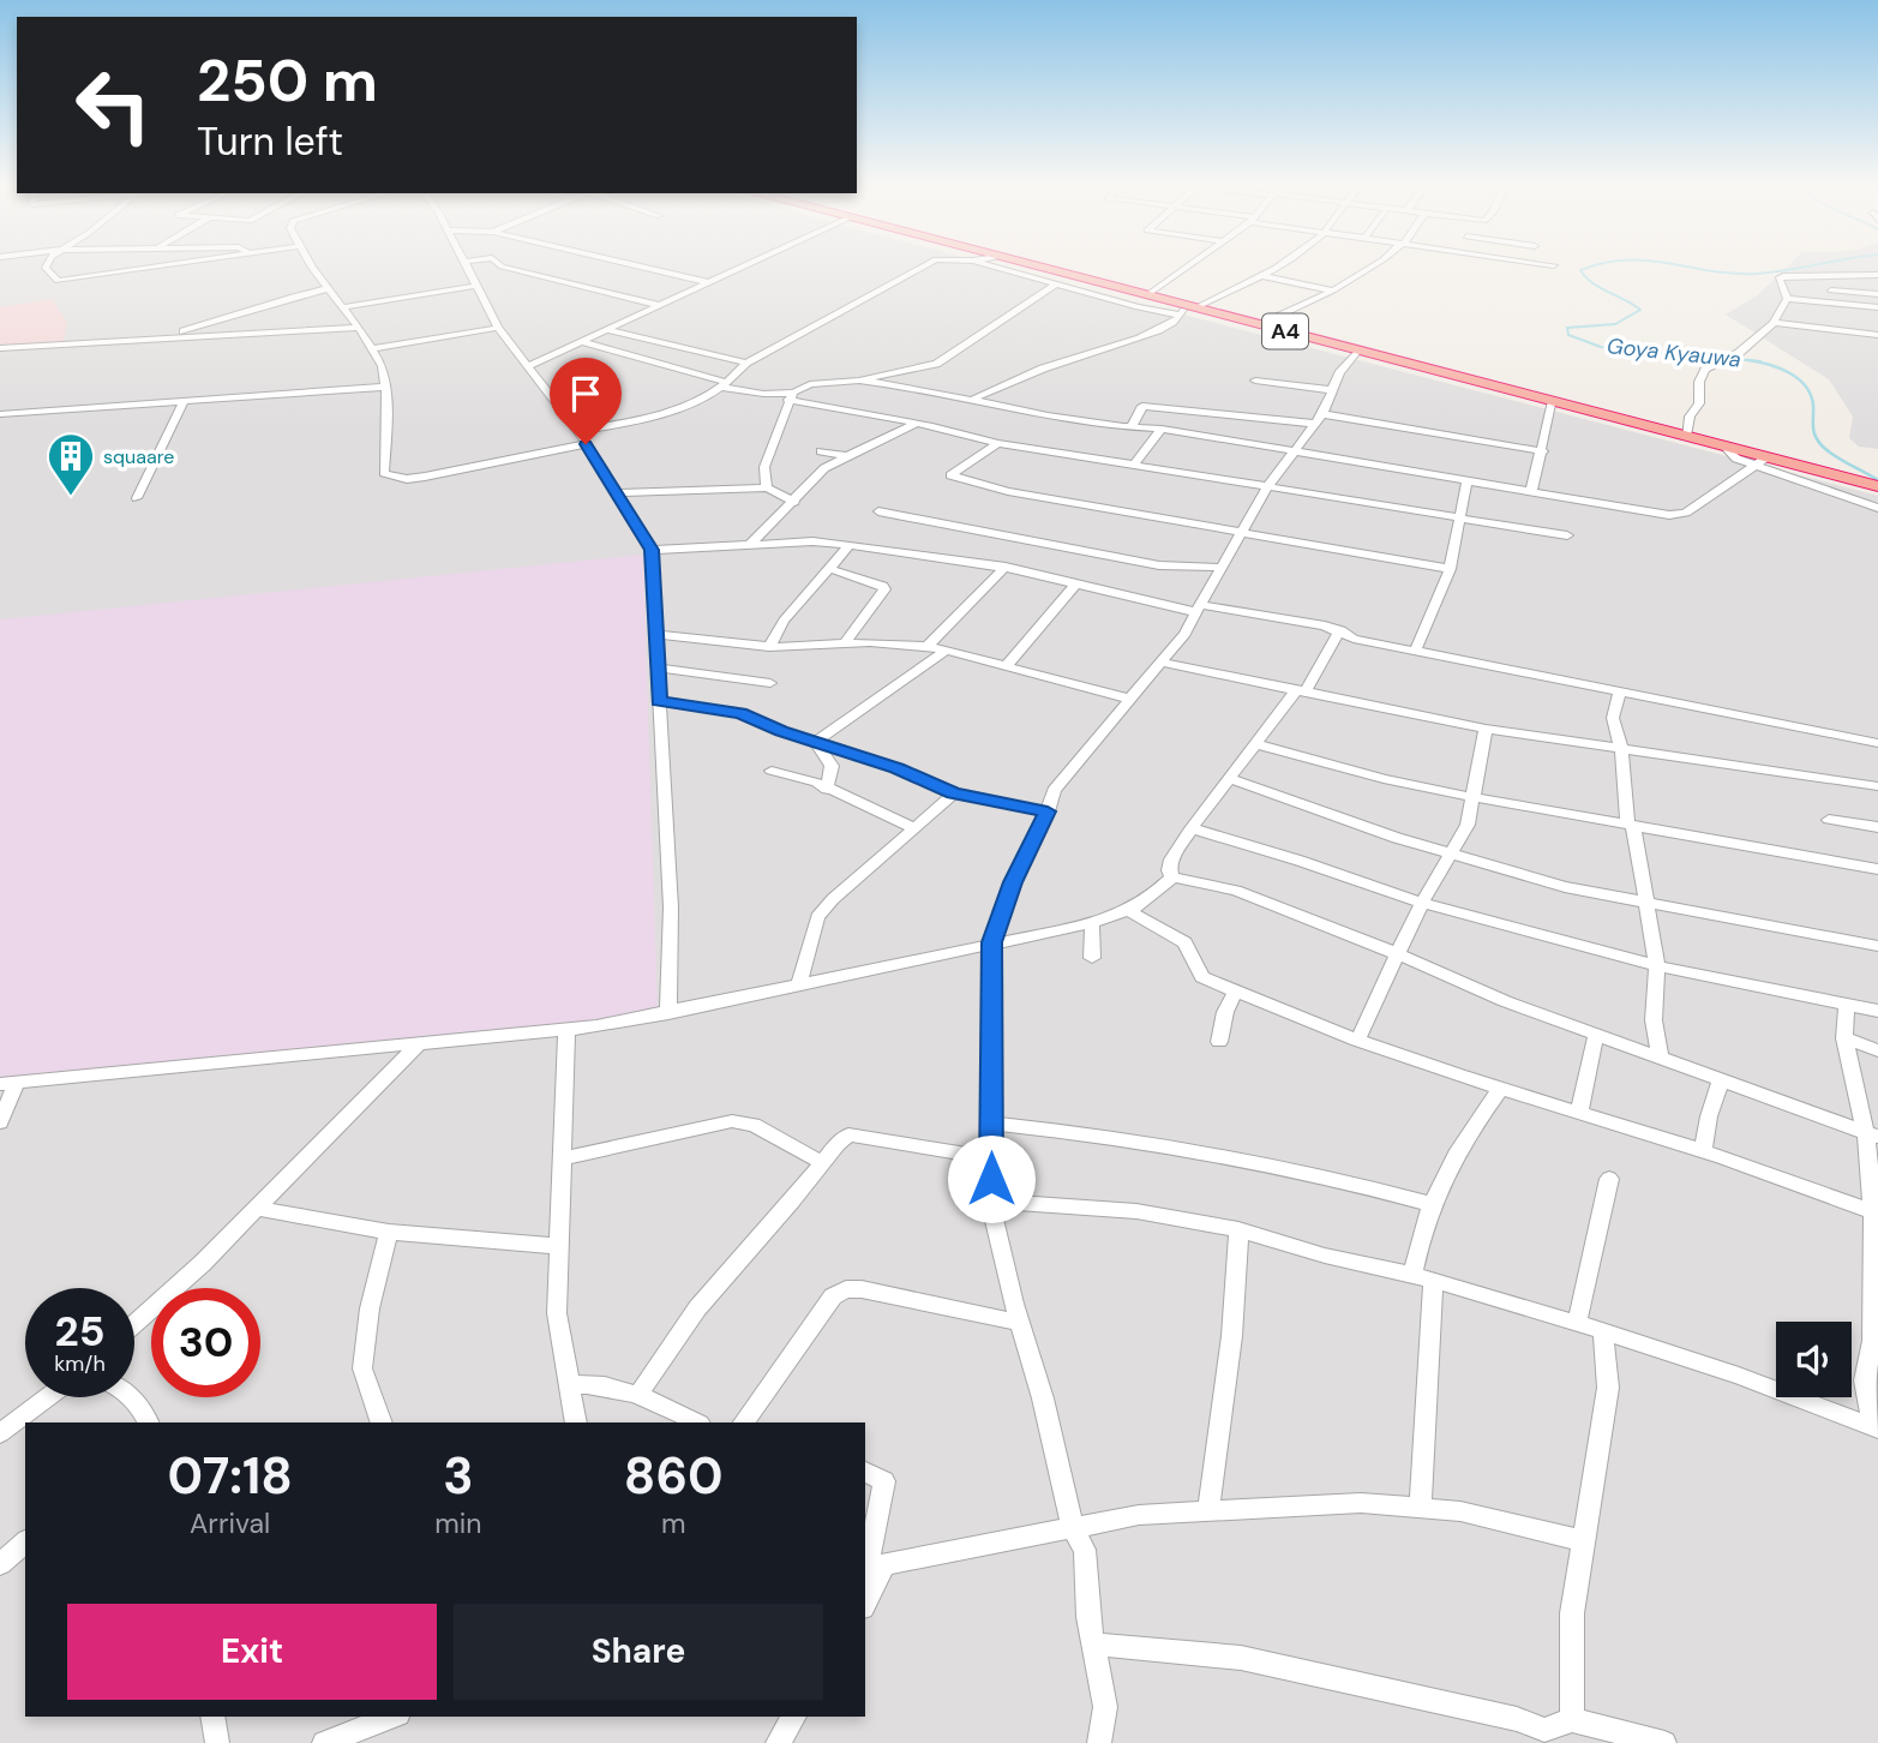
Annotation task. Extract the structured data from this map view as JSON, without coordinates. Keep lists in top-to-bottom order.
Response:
{
  "streets": {
    "highway": ["A4"]
  },
  "water": ["Goya Kyauwa"],
  "places": {
    "building": ["squaare"]
  },
  "page": {
    "turn": ["250 m", "Turn left"],
    "speed": "25 km/h",
    "limit": "30",
    "eta": [
      "07:18",
      "Arrival",
      "3",
      "min",
      "860",
      "m"
    ],
    "buttons": ["Exit", "Share"]
  }
}
